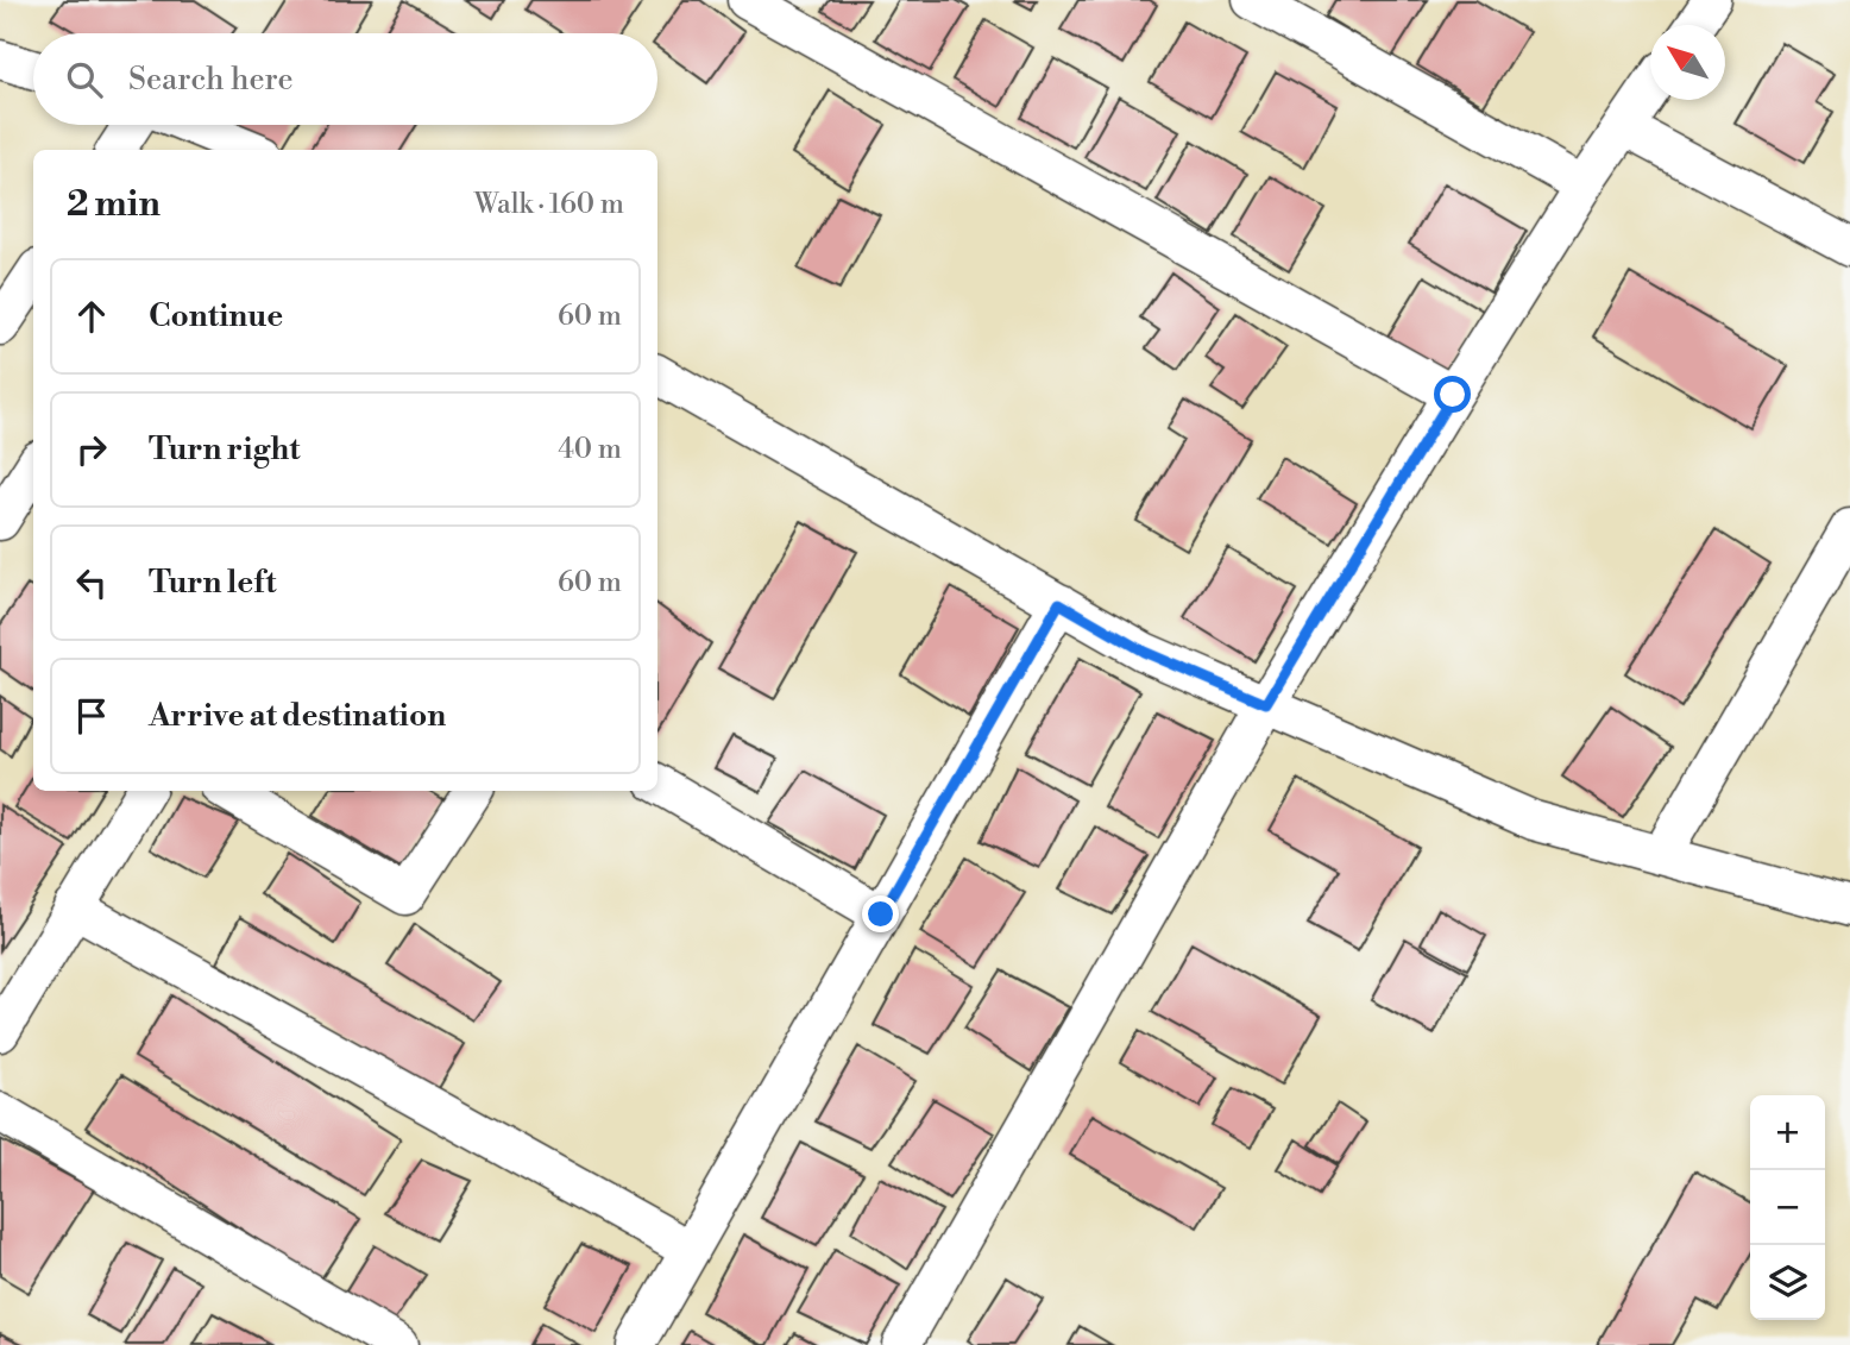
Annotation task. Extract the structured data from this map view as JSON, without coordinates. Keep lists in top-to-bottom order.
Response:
{
  "north": "top left",
  "page": {
    "search": "Search here",
    "heading": ["2 min", "Walk · 160 m"],
    "list": [
      ["Continue", "60 m"],
      ["Turn right", "40 m"],
      ["Turn left", "60 m"],
      "Arrive at destination"
    ],
    "map_buttons": ["+", "−"]
  }
}
